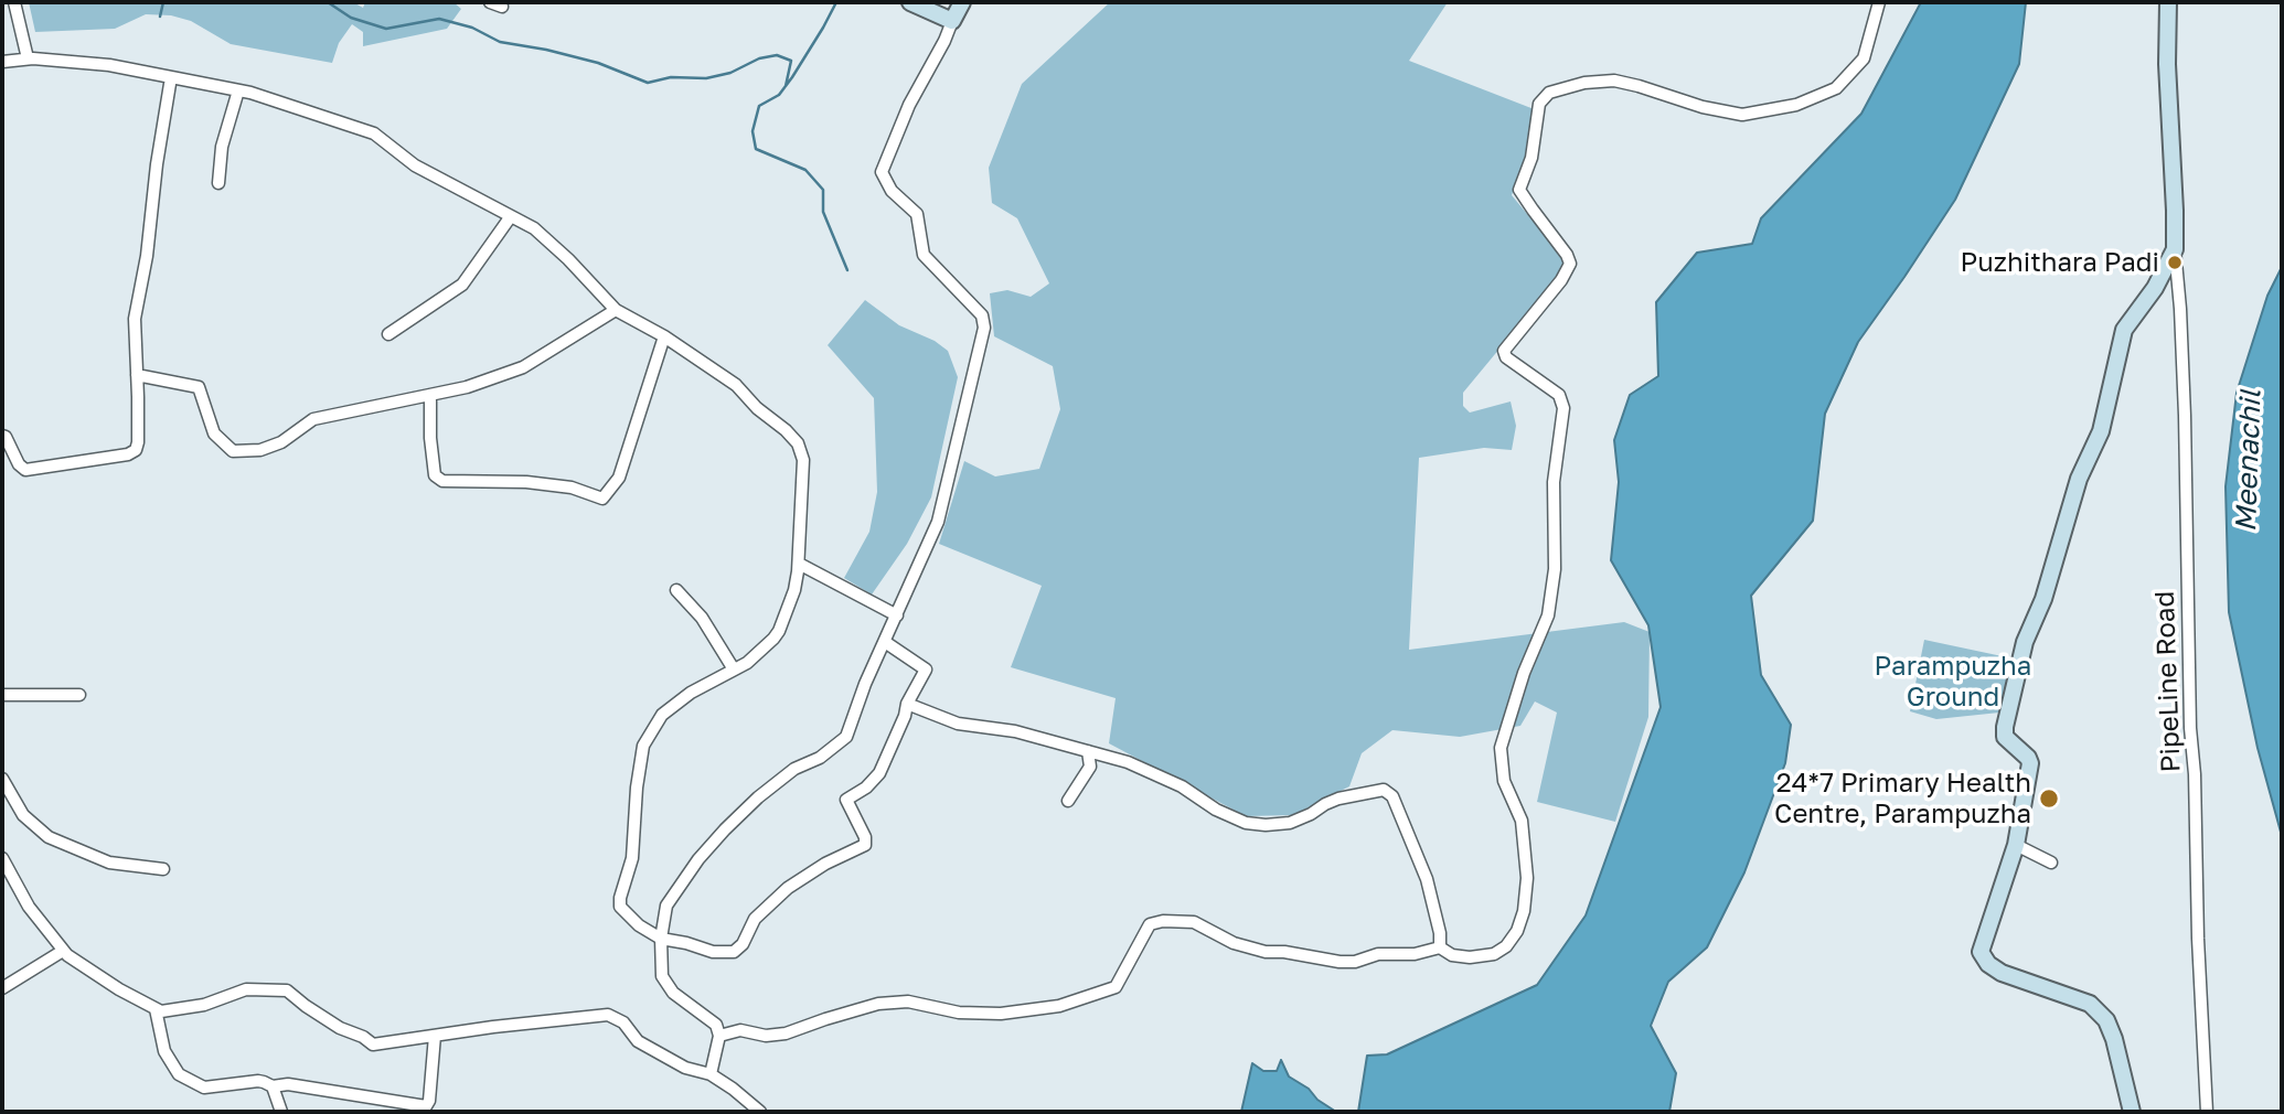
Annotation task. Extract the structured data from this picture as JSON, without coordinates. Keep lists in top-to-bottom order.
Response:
{
  "streets": {
    "street": ["PipeLine Road"]
  },
  "water": ["Meenachil"],
  "parks": ["Parampuzha Ground"],
  "places": ["Puzhithara Padi", "24*7 Primary Health Centre, Parampuzha"]
}
